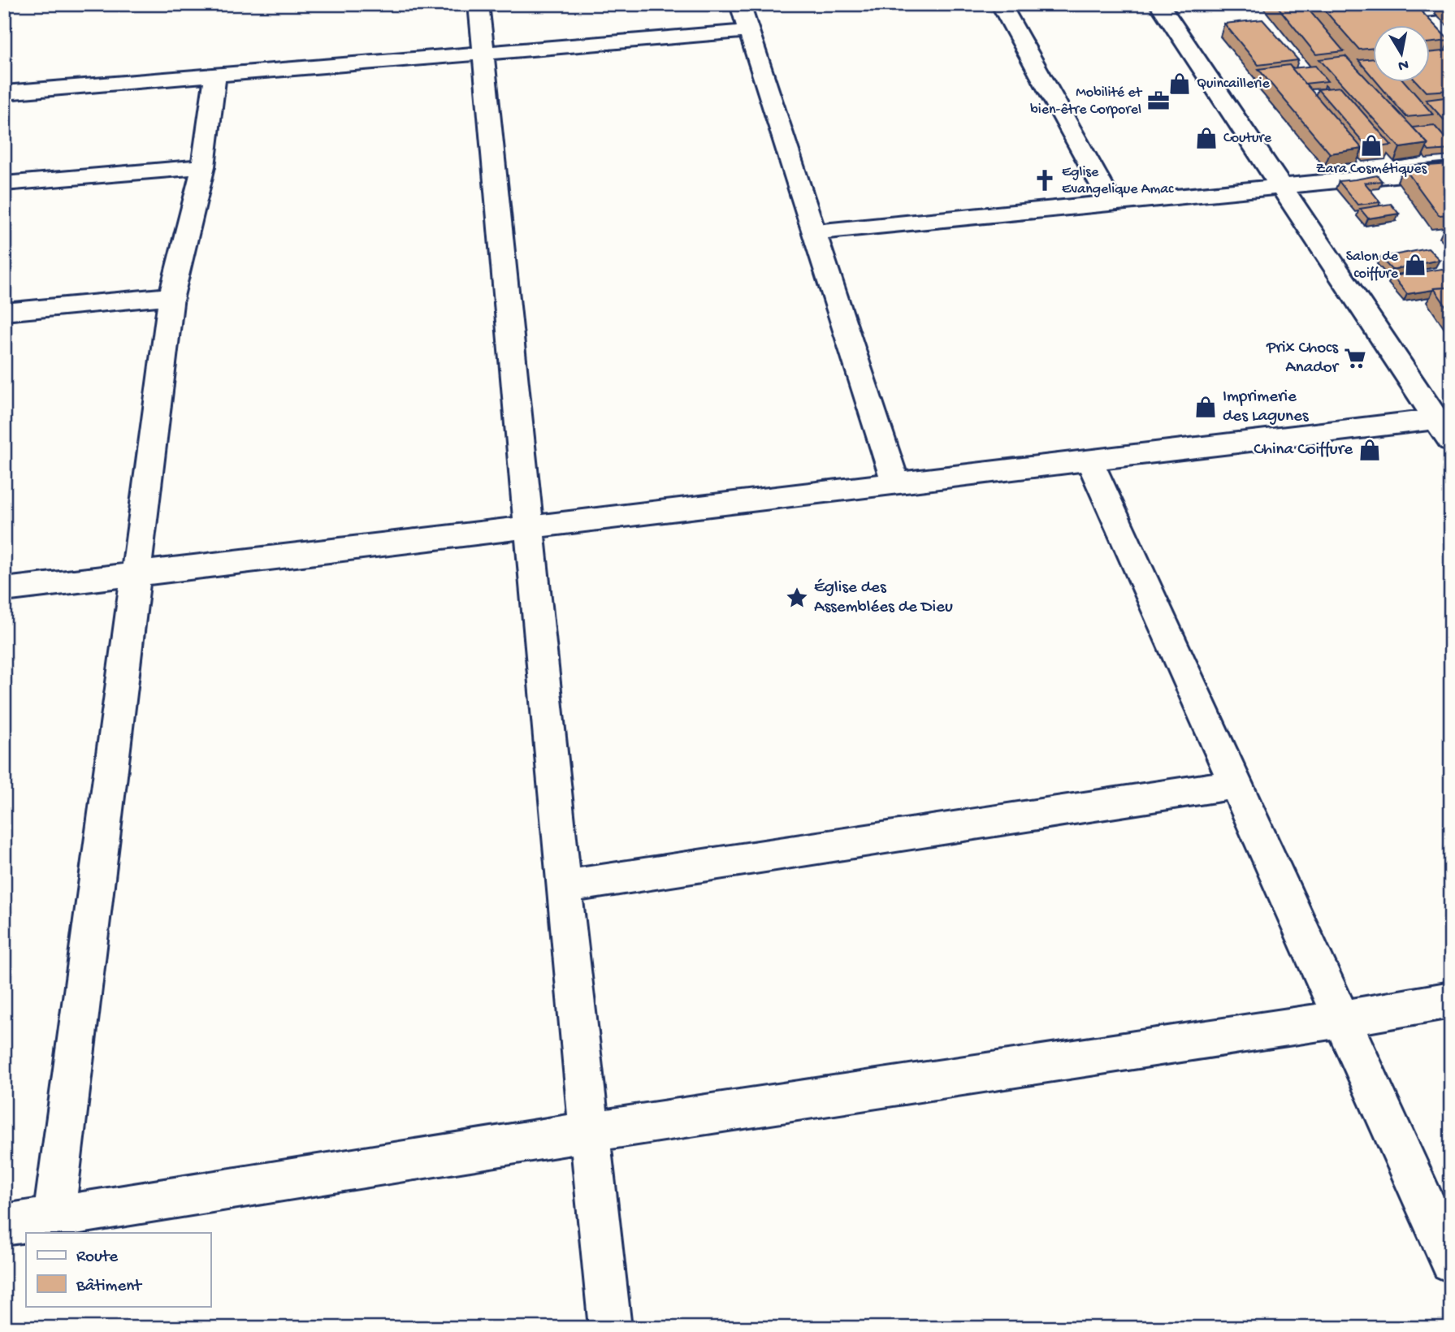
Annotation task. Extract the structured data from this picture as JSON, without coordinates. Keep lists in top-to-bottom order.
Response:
{
  "places": {
    "shop": [
      "Quincaillerie",
      "Couture",
      "Zara Cosmétiques",
      "Salon de coiffure",
      "Imprimerie des Lagunes",
      "China Coiffure"
    ],
    "office": ["Mobilité et bien-être Corporel"],
    "church": ["Eglise Evangelique Amac"],
    "supermarket": ["Prix Chocs Anador"],
    "place": ["Église des Assemblées de Dieu"]
  },
  "legend": ["Route", "Bâtiment"],
  "north": "bottom"
}
